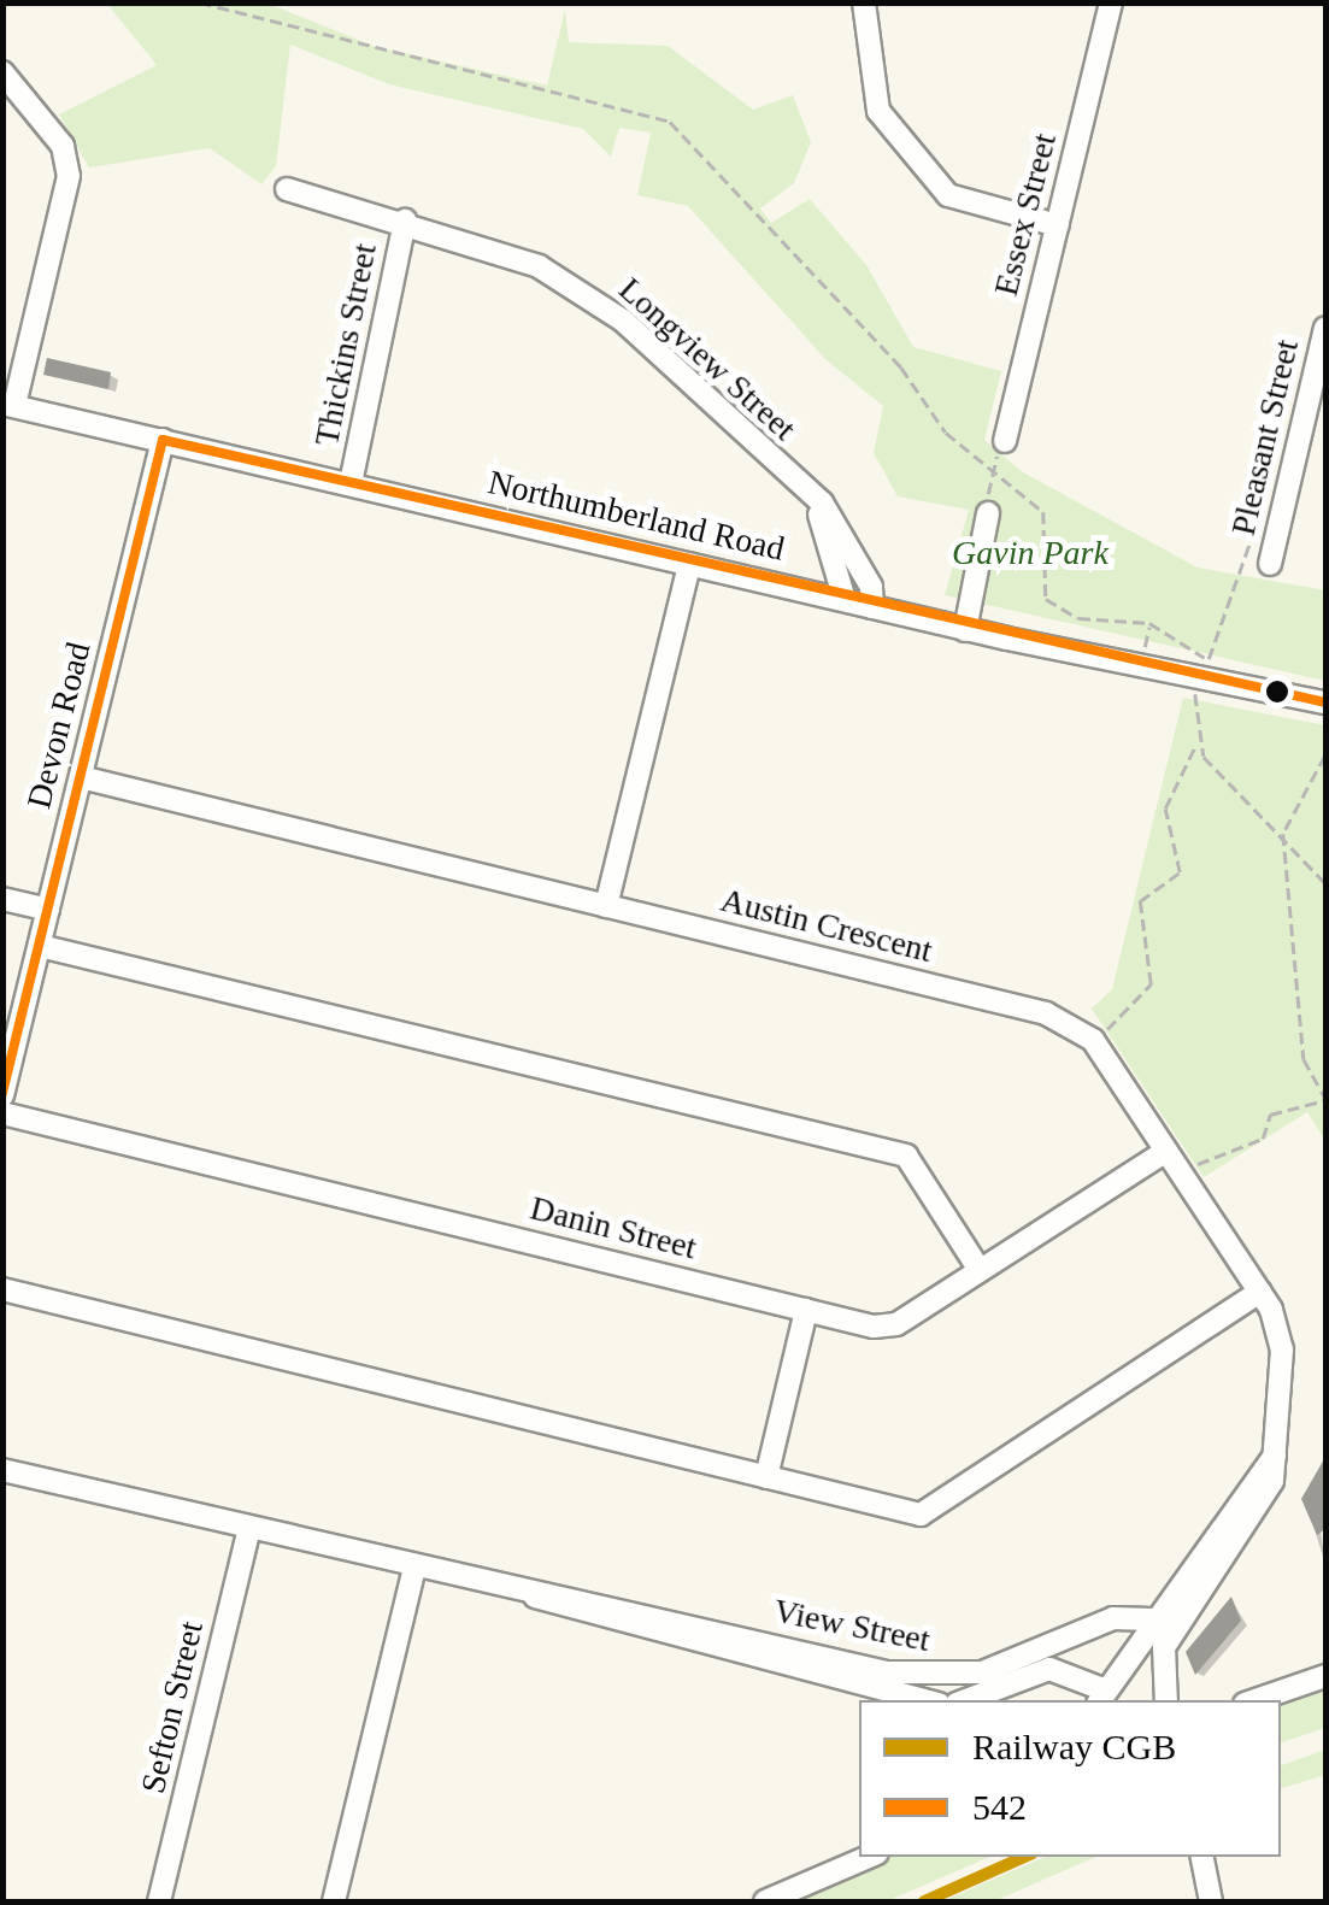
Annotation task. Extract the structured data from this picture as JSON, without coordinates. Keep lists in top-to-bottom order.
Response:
{
  "streets": {
    "street": [
      "Essex Street",
      "Thickins Street",
      "Longview Street",
      "Pleasant Street",
      "Northumberland Road",
      "Devon Road",
      "Austin Crescent",
      "Danin Street",
      "View Street",
      "Sefton Street"
    ]
  },
  "crossings": [
    ["Thickins Street", "Longview Street"],
    ["Thickins Street", "Northumberland Road"],
    ["Longview Street", "Northumberland Road"],
    ["Northumberland Road", "Devon Road"],
    ["Devon Road", "Austin Crescent"],
    ["Austin Crescent", "Danin Street"],
    ["View Street", "Sefton Street"]
  ],
  "parks": ["Gavin Park"],
  "lines": ["transit line 542", "rail line CGB"],
  "legend": ["Railway CGB", "542"]
}
